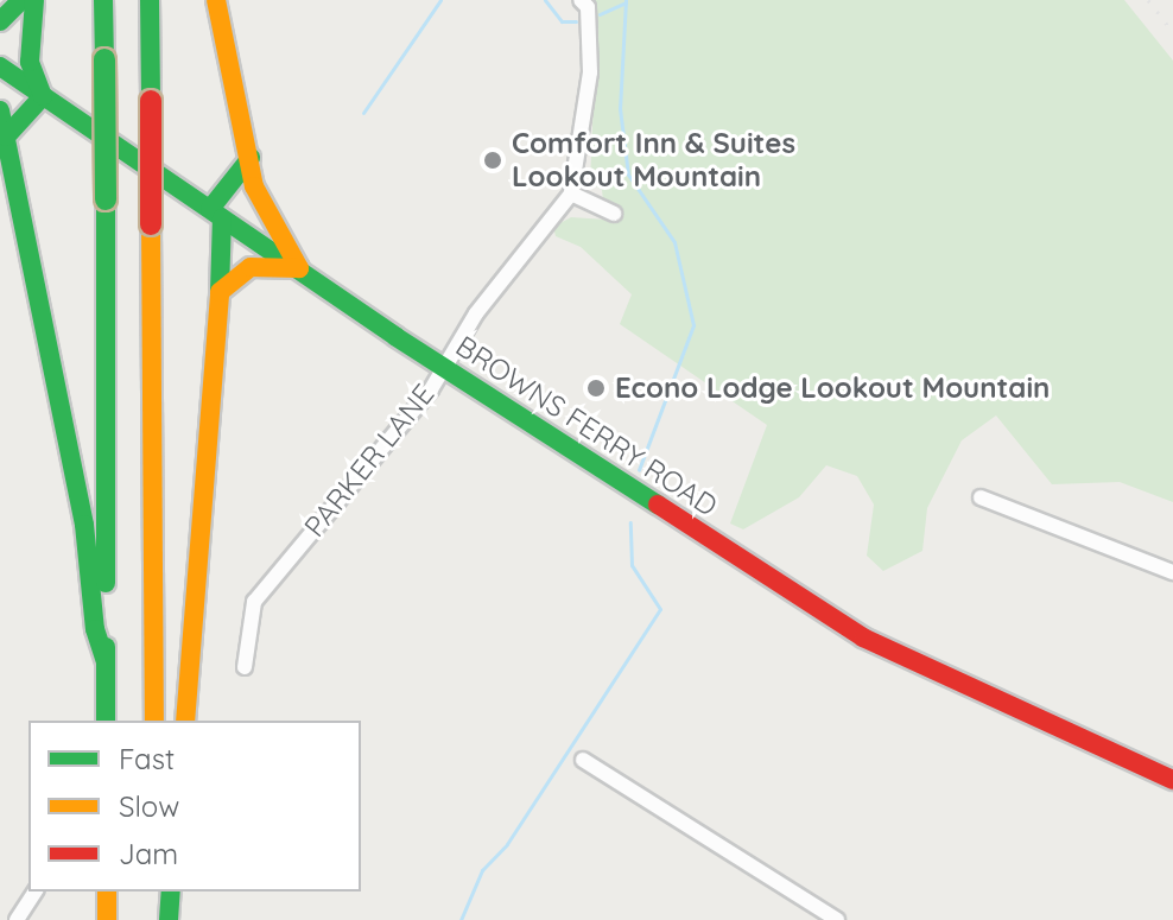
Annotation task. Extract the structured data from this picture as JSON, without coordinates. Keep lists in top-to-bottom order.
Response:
{
  "streets": {
    "main road": ["BROWNS FERRY ROAD"],
    "street": ["PARKER LANE"]
  },
  "crossings": [
    ["BROWNS FERRY ROAD", "PARKER LANE"]
  ],
  "places": ["Comfort Inn & Suites Lookout Mountain", "Econo Lodge Lookout Mountain"],
  "legend": ["Fast", "Slow", "Jam"]
}
